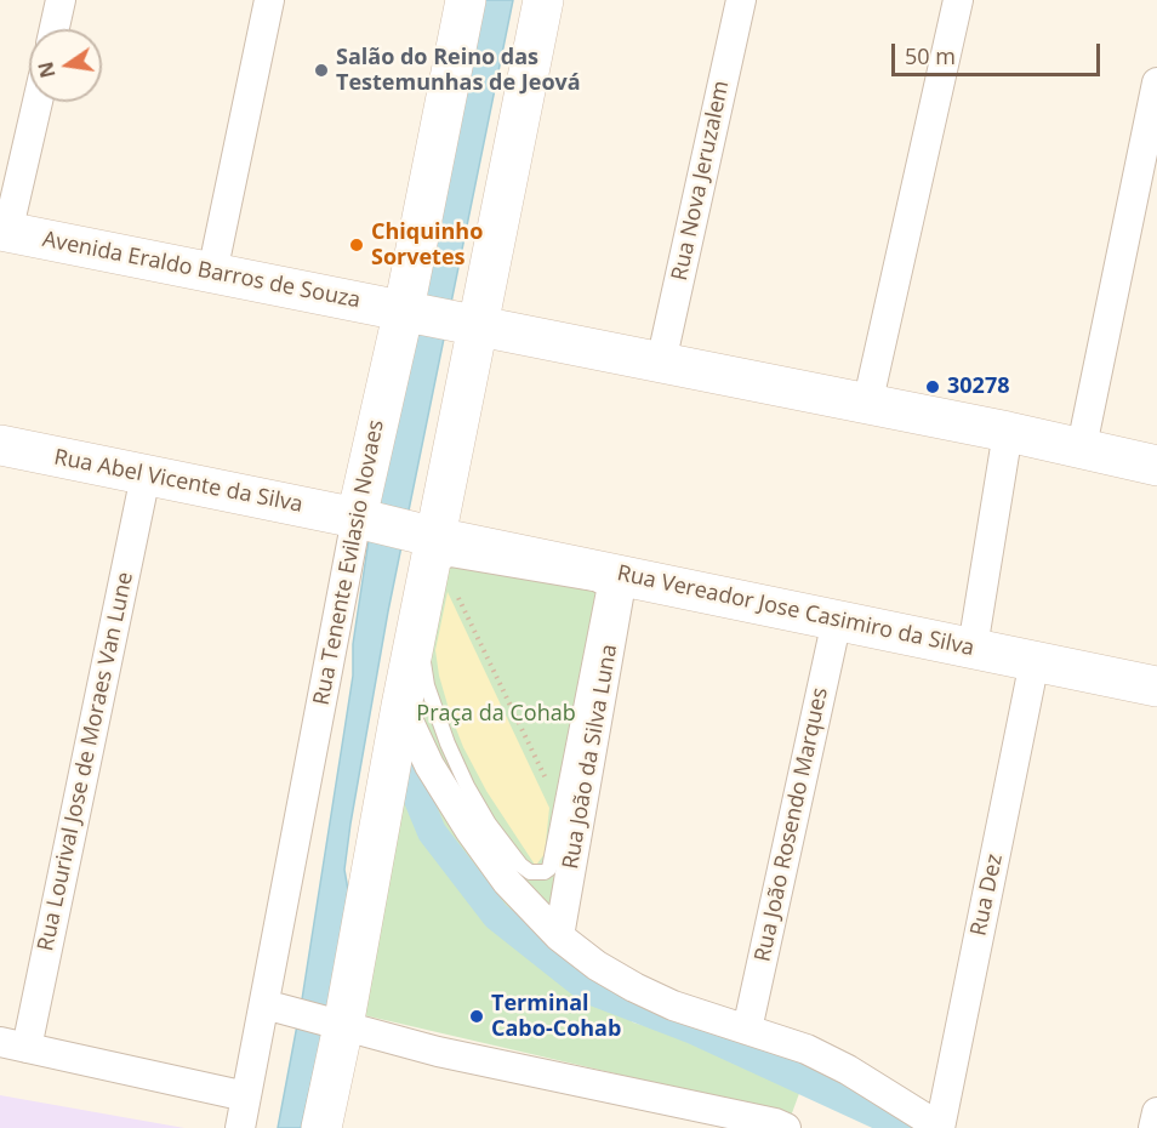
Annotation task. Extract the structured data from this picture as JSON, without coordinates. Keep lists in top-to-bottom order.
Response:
{
  "streets": {
    "street": [
      "Rua Nova Jeruzalem",
      "Avenida Eraldo Barros de Souza",
      "Rua Abel Vicente da Silva",
      "Rua Tenente Evilasio Novaes",
      "Rua Vereador Jose Casimiro da Silva",
      "Rua João da Silva Luna",
      "Rua Lourival Jose de Moraes Van Lune",
      "Rua João Rosendo Marques",
      "Rua Dez"
    ]
  },
  "crossings": [
    ["Rua Nova Jeruzalem", "Avenida Eraldo Barros de Souza"],
    ["Avenida Eraldo Barros de Souza", "Rua Tenente Evilasio Novaes"],
    ["Rua Abel Vicente da Silva", "Rua Tenente Evilasio Novaes"],
    ["Rua Abel Vicente da Silva", "Rua Vereador Jose Casimiro da Silva"],
    ["Rua Abel Vicente da Silva", "Rua Lourival Jose de Moraes Van Lune"],
    ["Rua Vereador Jose Casimiro da Silva", "Rua João da Silva Luna"],
    ["Rua Vereador Jose Casimiro da Silva", "Rua João Rosendo Marques"],
    ["Rua Vereador Jose Casimiro da Silva", "Rua Dez"]
  ],
  "parks": ["Praça da Cohab"],
  "places": [
    "Salão do Reino das Testemunhas de Jeová",
    "Chiquinho Sorvetes",
    "30278",
    "Terminal Cabo-Cohab"
  ],
  "scale_bar": "50 m",
  "north": "left"
}
